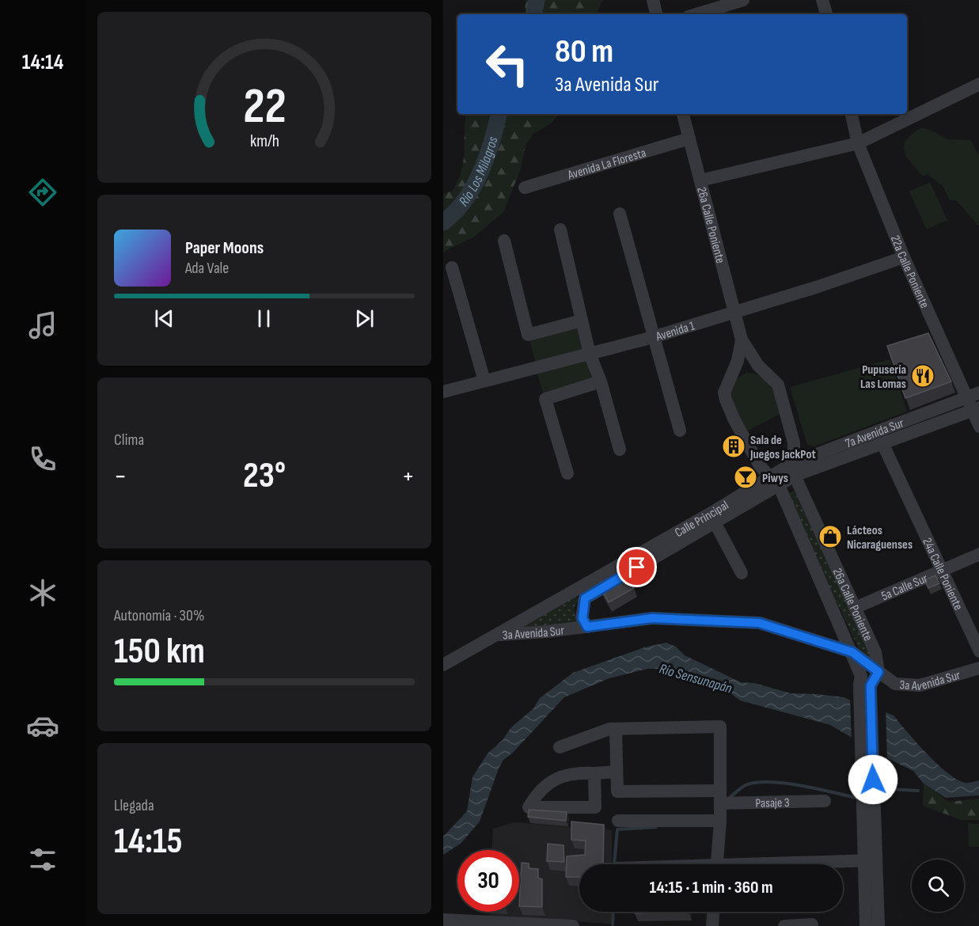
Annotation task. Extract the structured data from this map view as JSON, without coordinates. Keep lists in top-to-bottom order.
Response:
{
  "streets": {
    "street": [
      "Avenida La Floresta",
      "26a Calle Poniente",
      "22a Calle Poniente",
      "Avenida 1",
      "7a Avenida Sur",
      "Calle Principal",
      "24a Calle Poniente",
      "5a Calle Sur",
      "3a Avenida Sur",
      "Pasaje 3"
    ]
  },
  "crossings": [
    ["Avenida La Floresta", "26a Calle Poniente"],
    ["26a Calle Poniente", "Avenida 1"],
    ["26a Calle Poniente", "7a Avenida Sur"],
    ["26a Calle Poniente", "Calle Principal"],
    ["26a Calle Poniente", "5a Calle Sur"],
    ["26a Calle Poniente", "3a Avenida Sur"],
    ["22a Calle Poniente", "Avenida 1"],
    ["22a Calle Poniente", "7a Avenida Sur"],
    ["7a Avenida Sur", "Calle Principal"],
    ["7a Avenida Sur", "24a Calle Poniente"],
    ["Calle Principal", "3a Avenida Sur"],
    ["24a Calle Poniente", "5a Calle Sur"]
  ],
  "water": ["Río Los Milagros", "Río Sensunapán"],
  "places": {
    "restaurant": ["Pupusería Las Lomas"],
    "building": ["Sala de Juegos JackPot"],
    "bar": ["Piwys"],
    "shop": ["Lácteos Nicaraguenses"]
  },
  "page": {
    "tabs": "14:14",
    "turn": ["80 m", "3a Avenida Sur"],
    "song": ["Paper Moons", "Ada Vale"],
    "tile": [
      "Clima",
      ["Autonomía · 30%", "150 km"],
      ["Llegada", "14:15"]
    ],
    "heat": ["−", "23°", "+"],
    "limit": "30",
    "trip": "14:15 · 1 min · 360 m",
    "gauge": ["22", "km/h"]
  }
}
